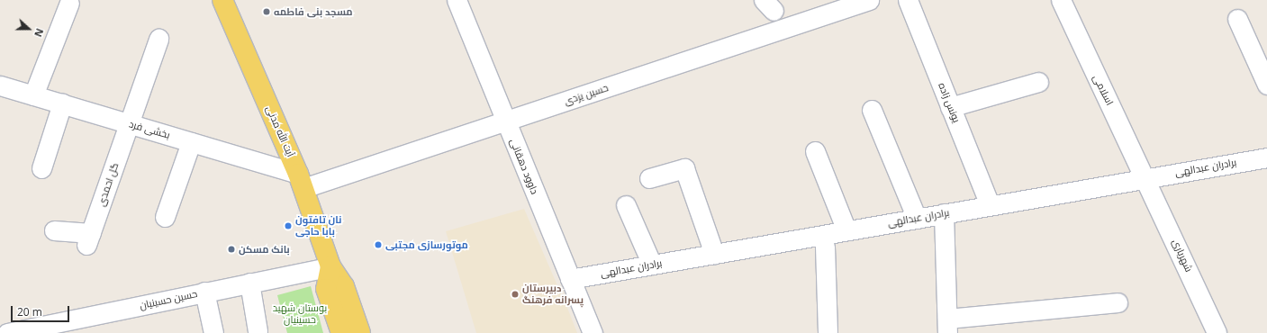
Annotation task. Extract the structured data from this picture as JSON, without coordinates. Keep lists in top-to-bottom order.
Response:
{
  "streets": {
    "main road": ["آیت الله مدنی"],
    "street": [
      "اسلامی",
      "حسین یزدی",
      "یونس زاده",
      "بخشی فرد",
      "داوود دهقانی",
      "برادران عبدالهی",
      "گل احمدی",
      "شهریاری",
      "حسین حسینیان"
    ]
  },
  "crossings": [
    ["اسلامی", "برادران عبدالهی"],
    ["اسلامی", "شهریاری"],
    ["حسین یزدی", "بخشی فرد"],
    ["حسین یزدی", "آیت الله مدنی"],
    ["حسین یزدی", "داوود دهقانی"],
    ["یونس زاده", "برادران عبدالهی"],
    ["بخشی فرد", "آیت الله مدنی"],
    ["بخشی فرد", "گل احمدی"],
    ["آیت الله مدنی", "حسین حسینیان"],
    ["داوود دهقانی", "برادران عبدالهی"],
    ["برادران عبدالهی", "شهریاری"]
  ],
  "parks": ["بوستان شهید حسینیان"],
  "places": [
    "مسجد بنی فاطمه",
    "نان تافتون بابا حاجی",
    "موتورسازی مجتبی",
    "بانک مسکن",
    "دبیرستان پسرانه فرهنگ"
  ],
  "scale_bar": "20 m",
  "north": "right"
}
